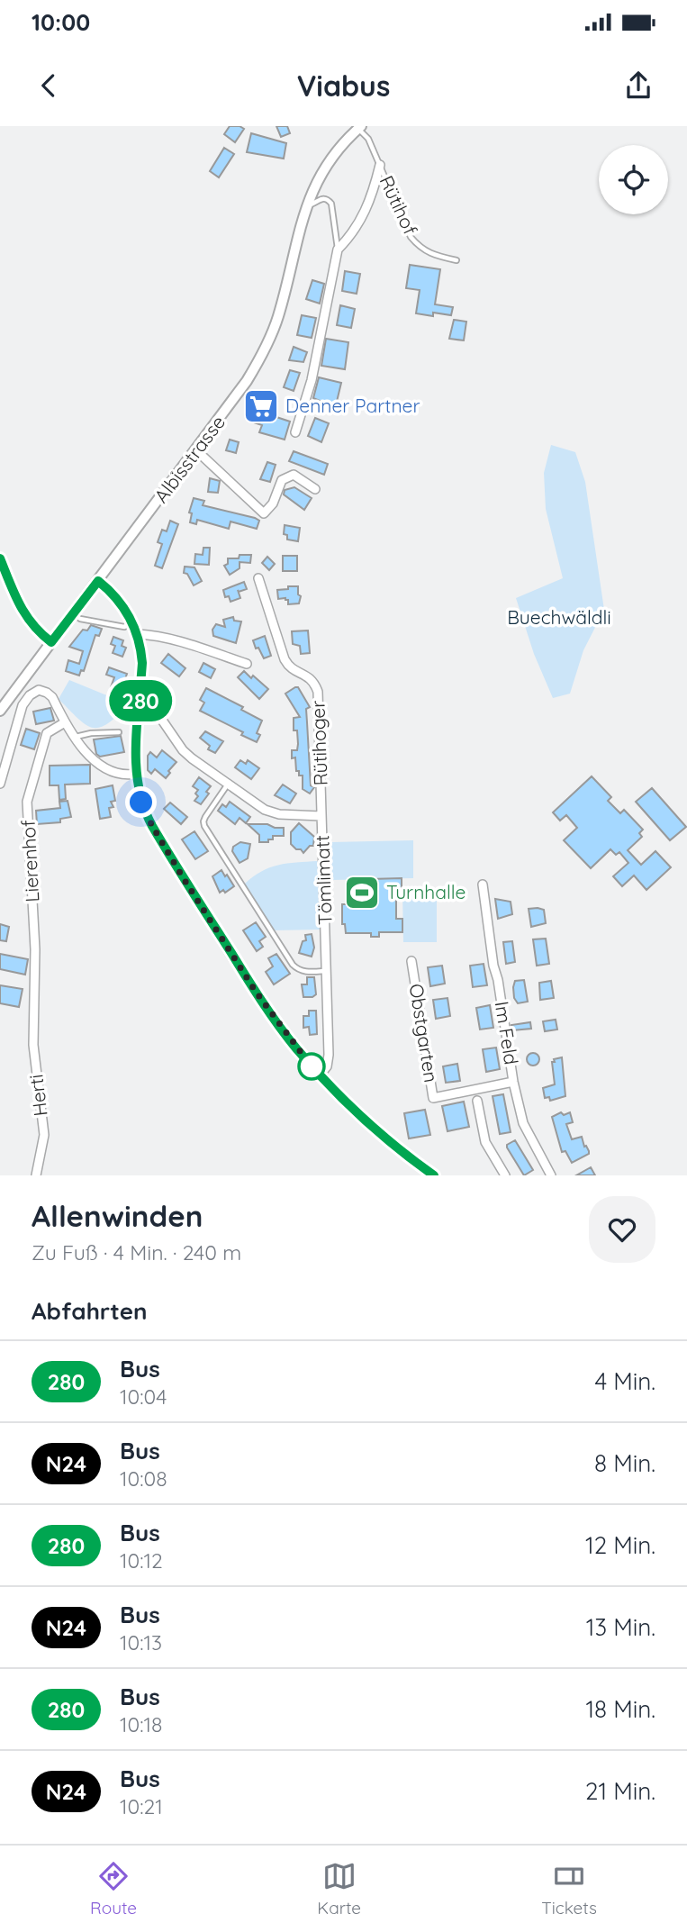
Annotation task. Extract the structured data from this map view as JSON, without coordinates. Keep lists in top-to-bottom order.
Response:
{
  "streets": {
    "street": [
      "Albisstrasse",
      "Rütihoger",
      "Lierenhof",
      "Tömlimatt",
      "Obstgarten",
      "Im Feld",
      "Herti"
    ],
    "lane": ["Rütihof"]
  },
  "crossings": [
    ["Rütihof", "Albisstrasse"],
    ["Rütihoger", "Tömlimatt"],
    ["Lierenhof", "Herti"],
    ["Obstgarten", "Im Feld"]
  ],
  "parks": ["Buechwäldli"],
  "places": {
    "supermarket": ["Denner Partner"],
    "sports": ["Turnhalle"]
  },
  "lines": ["bus line 280"],
  "page": {
    "status": "10:00",
    "header": "Viabus",
    "on_map": "280",
    "heading": [
      ["Allenwinden", "Zu Fuß · 4 Min. · 240 m"],
      "Abfahrten"
    ],
    "list": [
      {
        "mark": "280",
        "name": "Bus",
        "note": "10:04",
        "value": "4 Min."
      },
      {
        "mark": "N24",
        "name": "Bus",
        "note": "10:08",
        "value": "8 Min."
      },
      {
        "mark": "280",
        "name": "Bus",
        "note": "10:12",
        "value": "12 Min."
      },
      {
        "mark": "N24",
        "name": "Bus",
        "note": "10:13",
        "value": "13 Min."
      },
      {
        "mark": "280",
        "name": "Bus",
        "note": "10:18",
        "value": "18 Min."
      },
      {
        "mark": "N24",
        "name": "Bus",
        "note": "10:21",
        "value": "21 Min."
      }
    ],
    "tabs": ["Route", "Karte", "Tickets"]
  }
}
